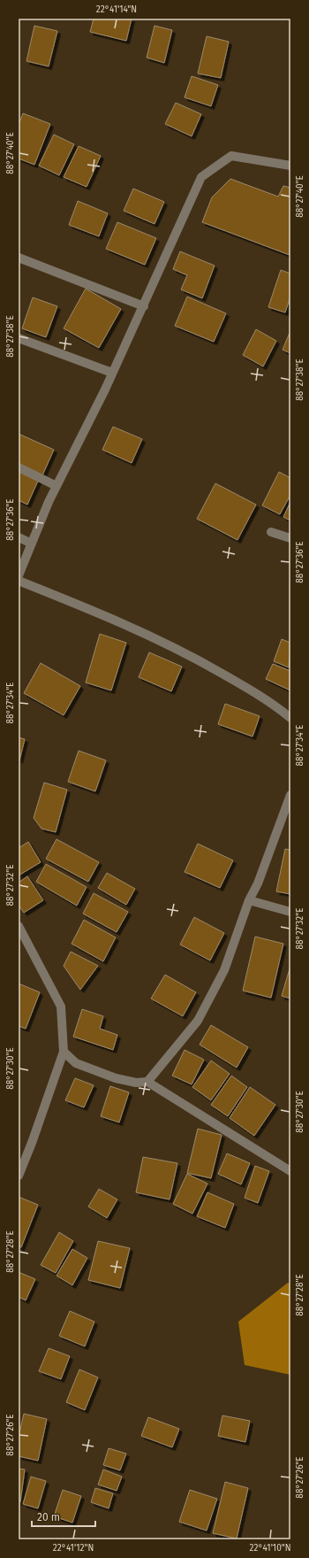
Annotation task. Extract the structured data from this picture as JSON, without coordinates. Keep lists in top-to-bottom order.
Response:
{
  "scale_bar": "20 m",
  "coordinates": [
    "22°41'14\"N",
    "88°27'40\"E",
    "88°27'38\"E",
    "88°27'36\"E",
    "88°27'34\"E",
    "88°27'32\"E",
    "88°27'30\"E",
    "88°27'28\"E",
    "88°27'26\"E",
    "22°41'12\"N",
    "22°41'10\"N"
  ]
}
